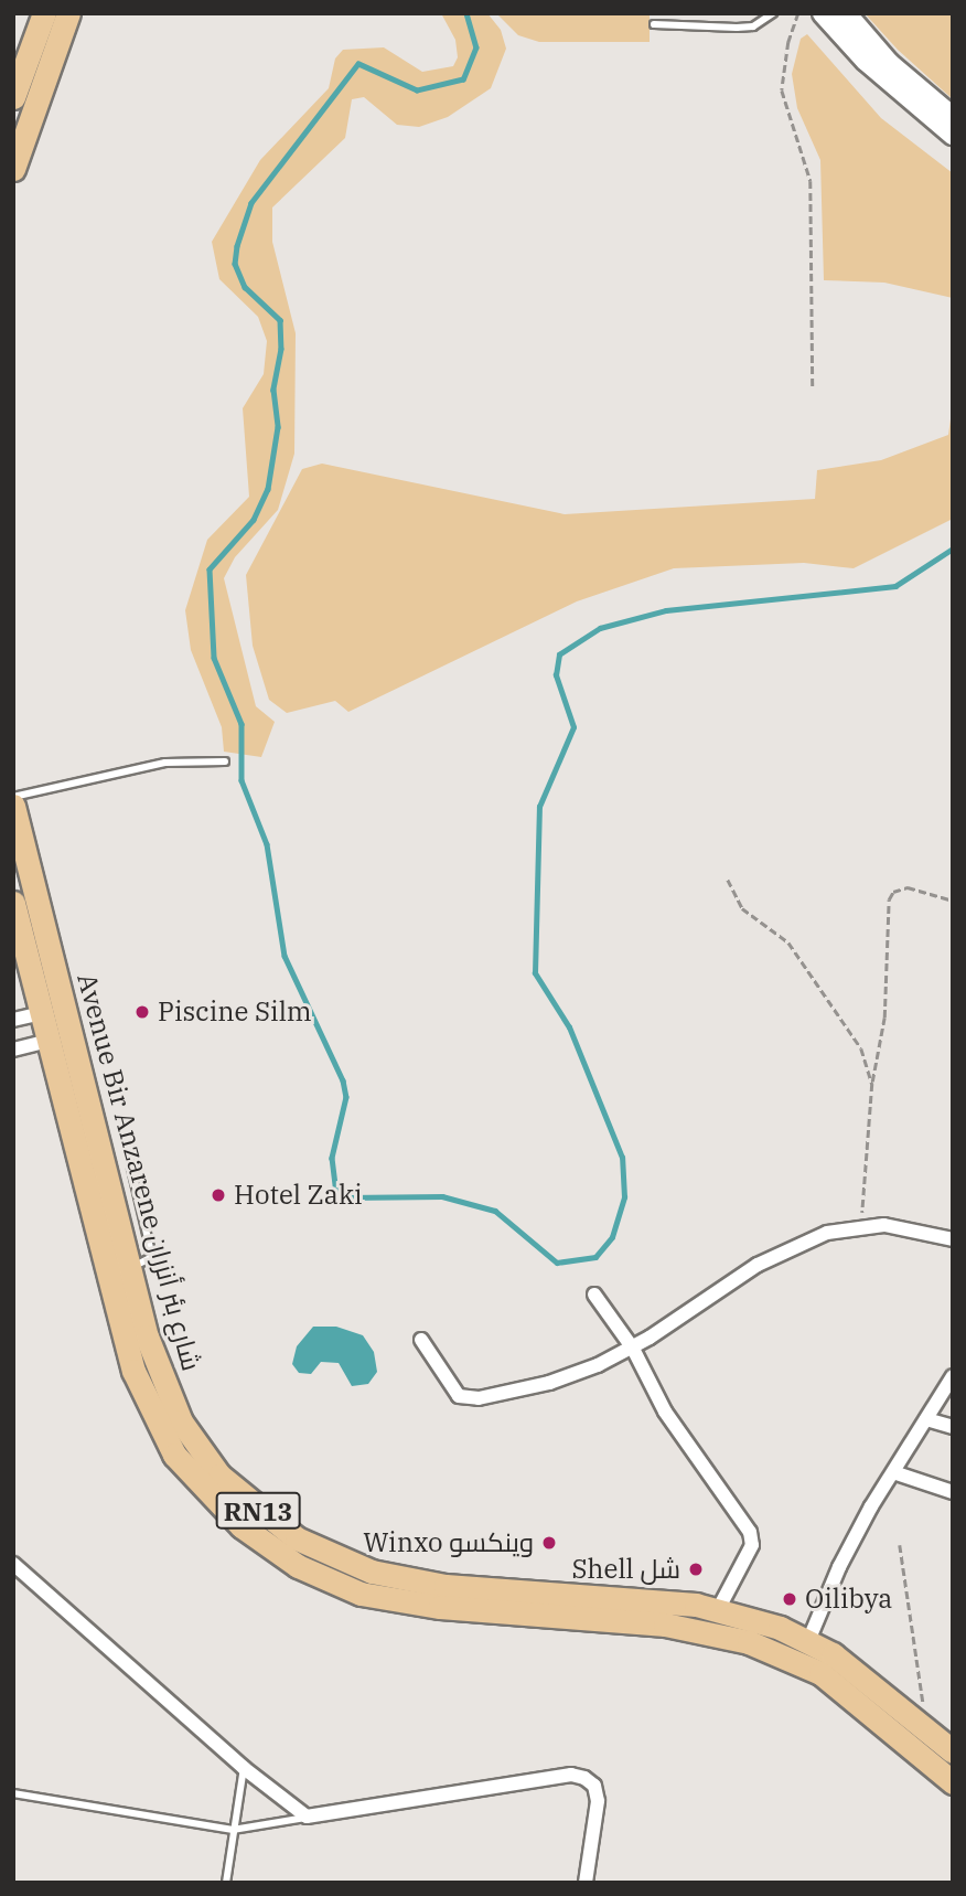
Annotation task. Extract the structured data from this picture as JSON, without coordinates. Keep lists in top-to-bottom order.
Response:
{
  "streets": {
    "main road": ["Avenue Bir Anzarene شارع بئر أنزران", "RN13"]
  },
  "places": [
    "Piscine Silm",
    "Hotel Zaki",
    "Winxo وينكسو",
    "Shell شل",
    "Oilibya"
  ]
}
